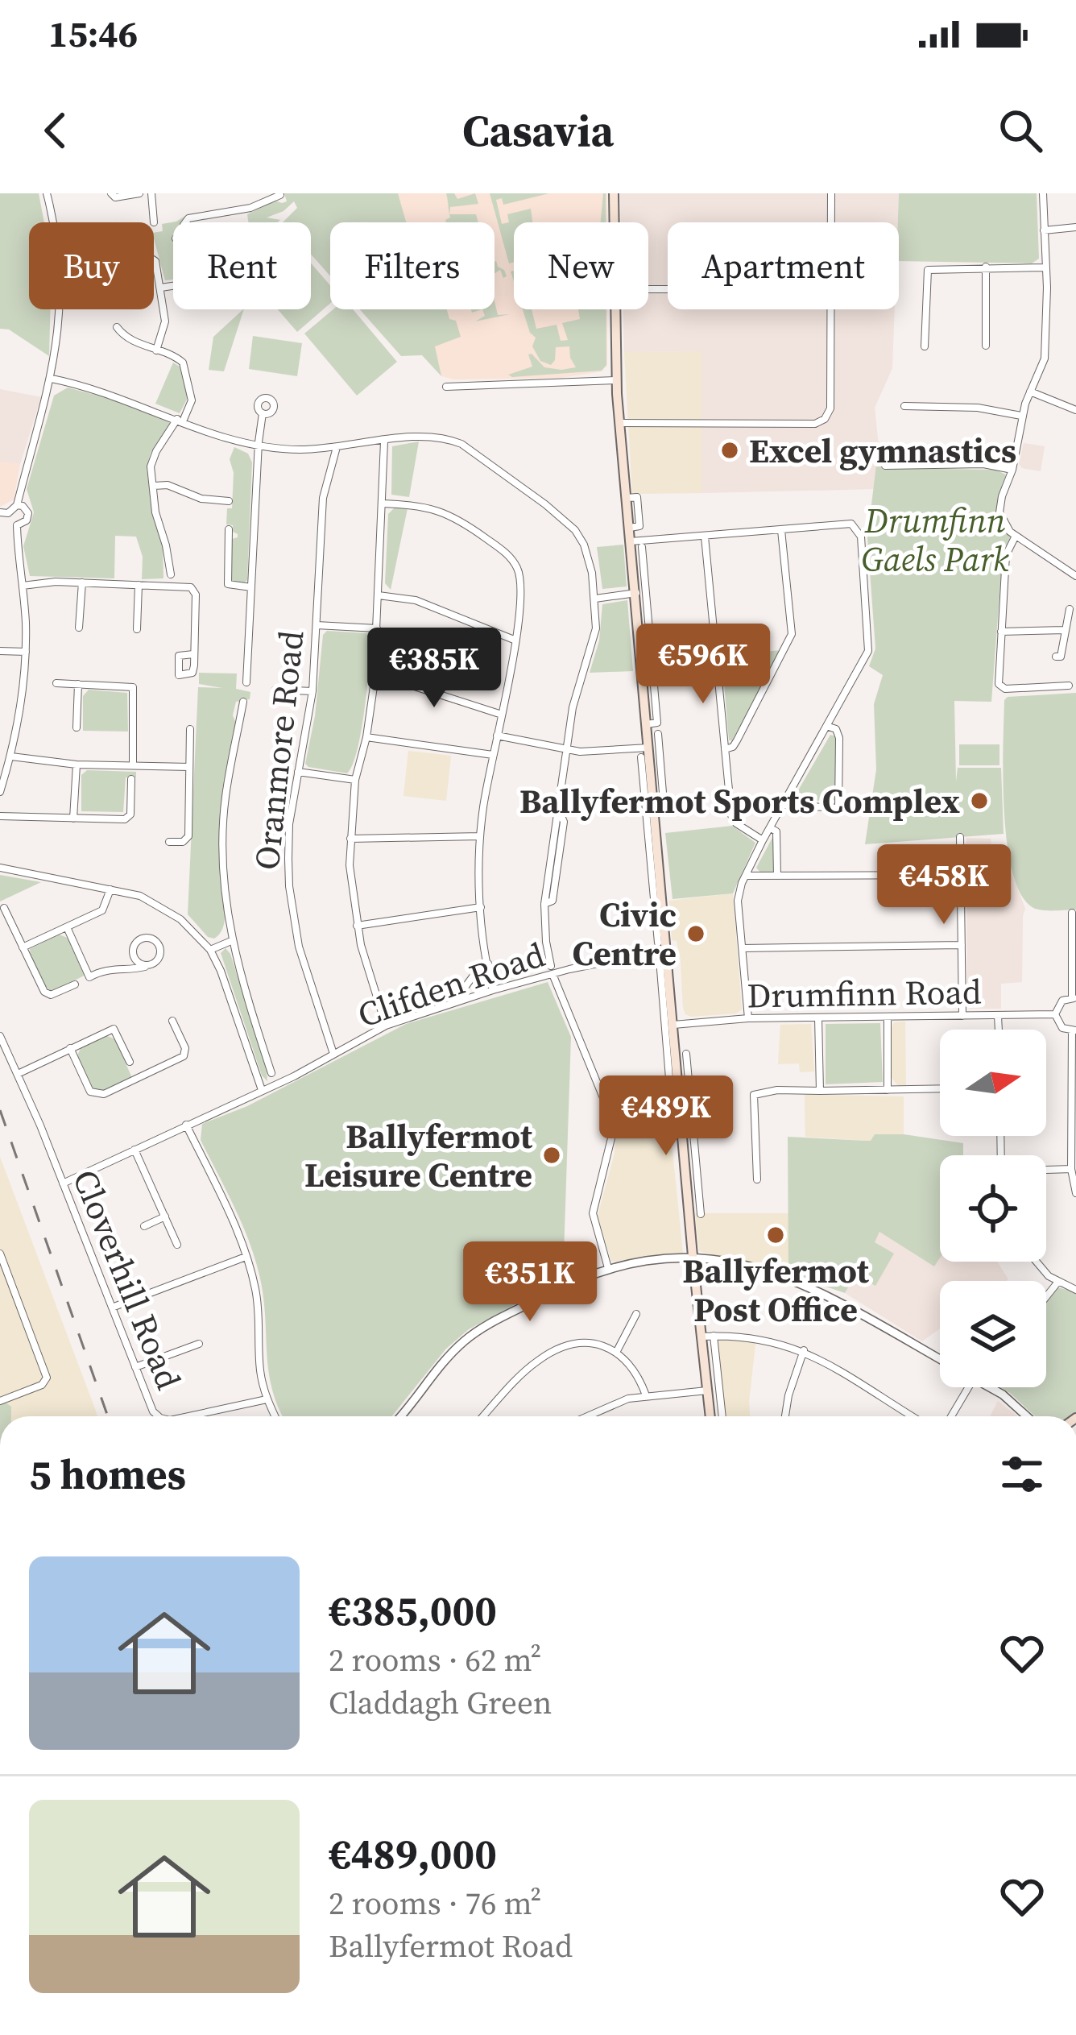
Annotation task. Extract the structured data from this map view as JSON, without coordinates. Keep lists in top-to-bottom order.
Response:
{
  "streets": {
    "street": [
      "Oranmore Road",
      "Clifden Road",
      "Drumfinn Road",
      "Cloverhill Road"
    ]
  },
  "crossings": [
    ["Oranmore Road", "Clifden Road"],
    ["Clifden Road", "Cloverhill Road"]
  ],
  "parks": ["Drumfinn Gaels Park"],
  "places": [
    "Excel gymnastics",
    "Ballyfermot Sports Complex",
    "Civic Centre",
    "Ballyfermot Leisure Centre",
    "Ballyfermot Post Office"
  ],
  "north": "right",
  "page": {
    "status": "15:46",
    "header": "Casavia",
    "chip": [
      "Buy",
      "Rent",
      "Filters",
      "New",
      "Apartment"
    ],
    "price": [
      "€596K",
      "€385K",
      "€458K",
      "€489K",
      "€351K"
    ],
    "heading": "5 homes",
    "list": [
      {
        "name": "€385,000",
        "note": "2 rooms · 62 m² · Claddagh Green"
      },
      {
        "name": "€489,000",
        "note": "2 rooms · 76 m² · Ballyfermot Road"
      }
    ]
  }
}
